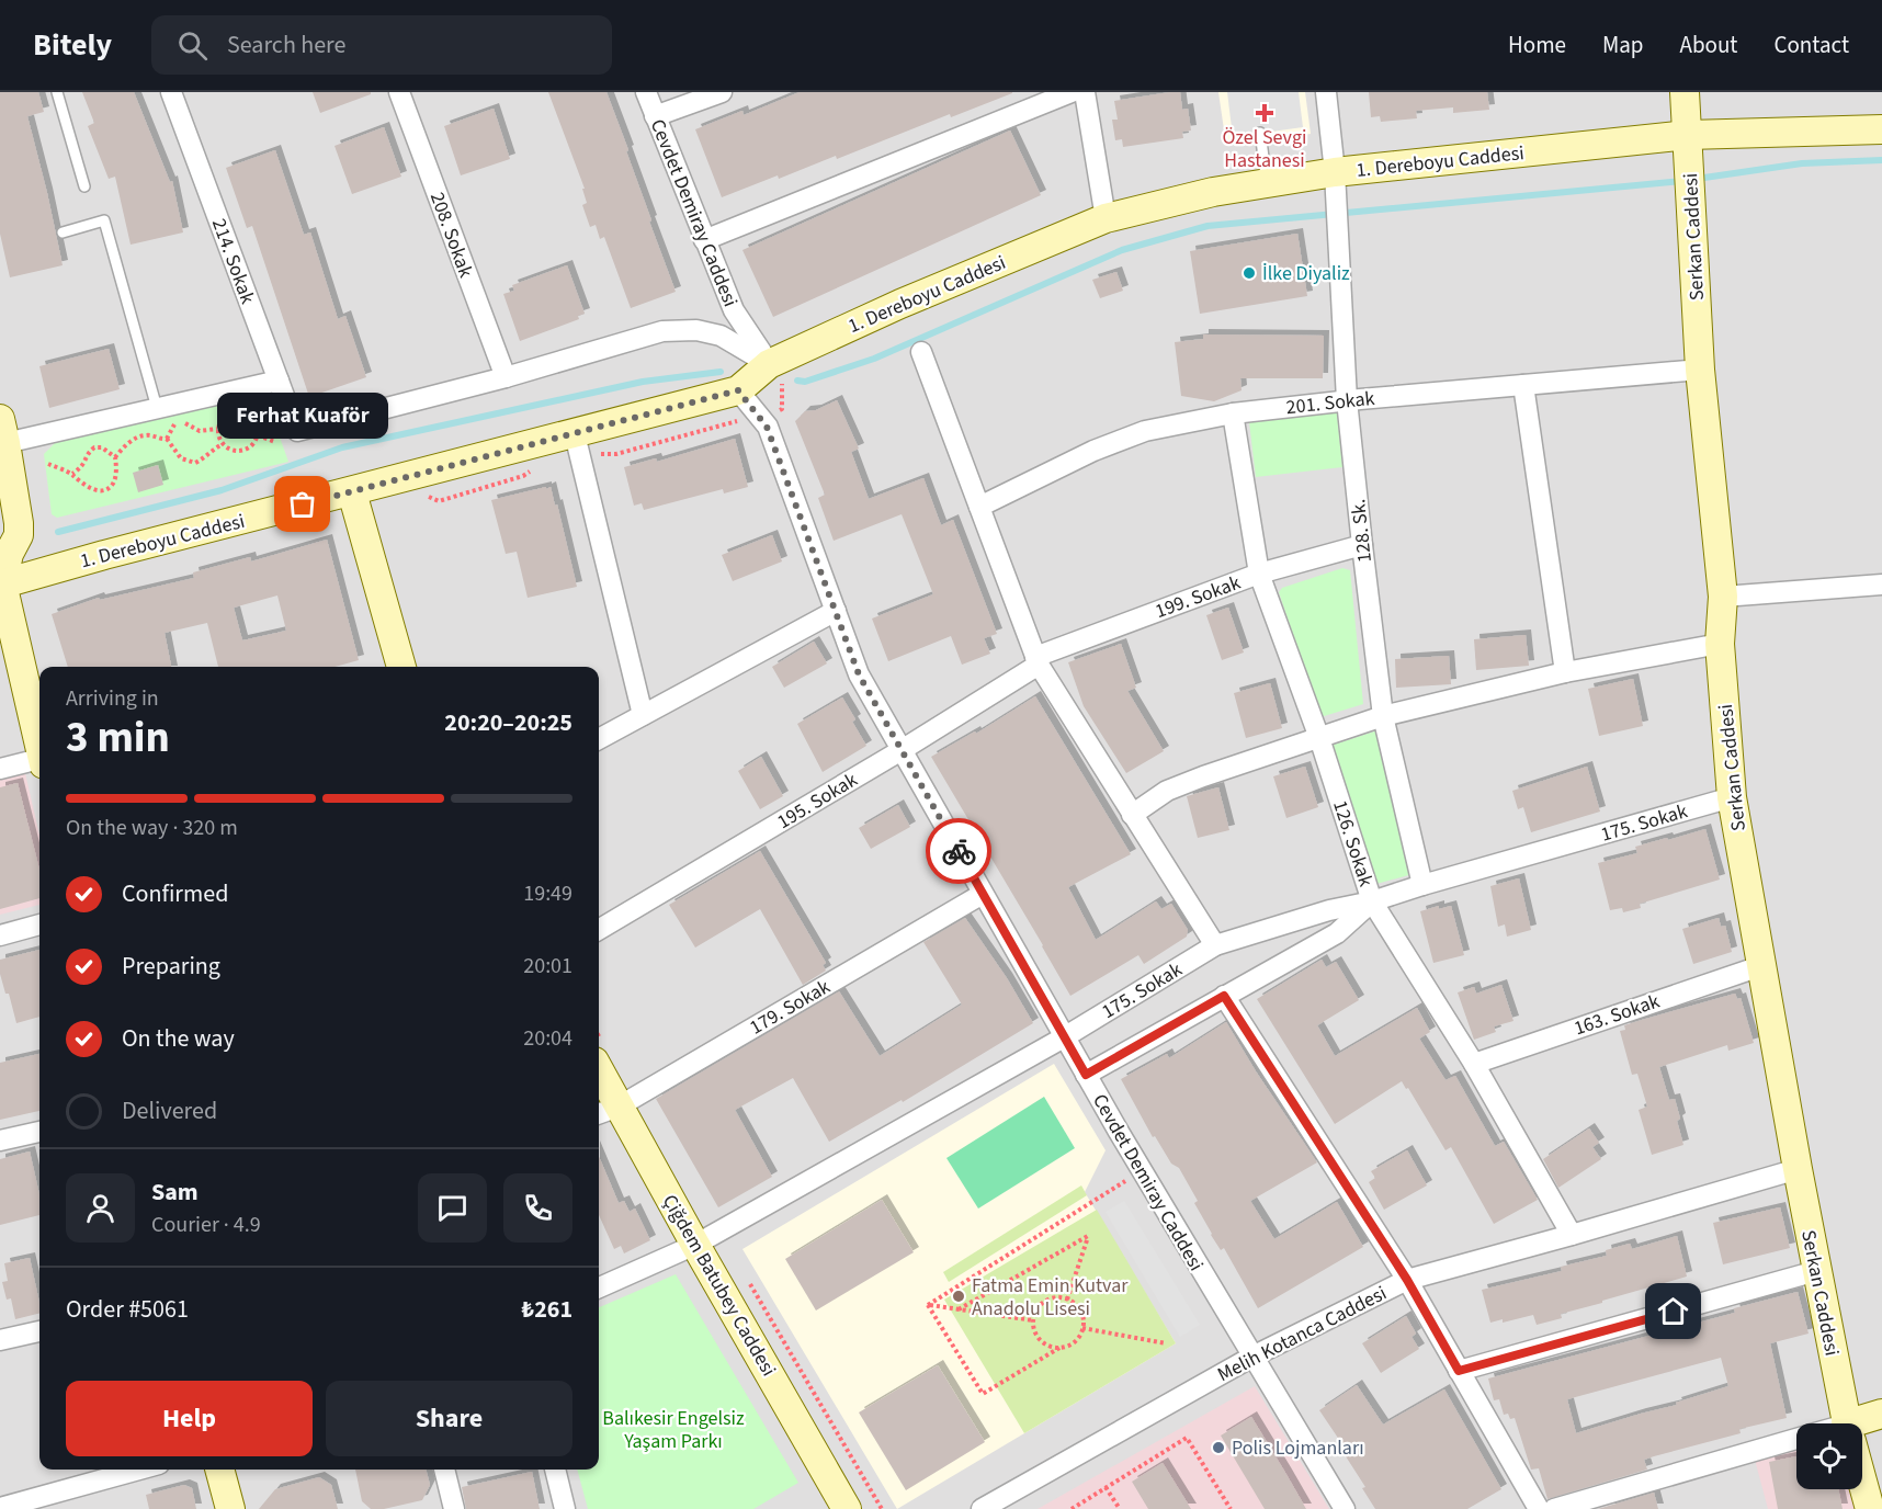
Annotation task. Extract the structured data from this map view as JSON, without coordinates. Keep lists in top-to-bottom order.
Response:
{
  "streets": {
    "main road": ["1. Dereboyu Caddesi", "Serkan Caddesi", "Çiğdem Batubey Caddesi"],
    "street": [
      "Cevdet Demiray Caddesi",
      "208. Sokak",
      "214. Sokak",
      "201. Sokak",
      "128. Sk.",
      "199. Sokak",
      "195. Sokak",
      "175. Sokak",
      "126. Sokak",
      "179. Sokak",
      "163. Sokak",
      "Melih Kotanca Caddesi"
    ]
  },
  "crossings": [
    ["1. Dereboyu Caddesi", "Cevdet Demiray Caddesi"],
    ["1. Dereboyu Caddesi", "Serkan Caddesi"],
    ["1. Dereboyu Caddesi", "128. Sk."],
    ["Cevdet Demiray Caddesi", "195. Sokak"],
    ["Cevdet Demiray Caddesi", "175. Sokak"],
    ["Cevdet Demiray Caddesi", "179. Sokak"],
    ["Cevdet Demiray Caddesi", "Melih Kotanca Caddesi"],
    ["208. Sokak", "214. Sokak"],
    ["Serkan Caddesi", "201. Sokak"],
    ["Serkan Caddesi", "175. Sokak"],
    ["Serkan Caddesi", "163. Sokak"],
    ["Serkan Caddesi", "Melih Kotanca Caddesi"],
    ["201. Sokak", "128. Sk."],
    ["201. Sokak", "126. Sokak"],
    ["128. Sk.", "199. Sokak"],
    ["128. Sk.", "175. Sokak"],
    ["199. Sokak", "195. Sokak"],
    ["199. Sokak", "126. Sokak"],
    ["175. Sokak", "126. Sokak"],
    ["175. Sokak", "Çiğdem Batubey Caddesi"],
    ["126. Sokak", "163. Sokak"],
    ["126. Sokak", "Melih Kotanca Caddesi"],
    ["179. Sokak", "Çiğdem Batubey Caddesi"]
  ],
  "parks": ["Balıkesir Engelsiz Yaşam Parkı"],
  "places": {
    "health": ["Özel Sevgi Hastanesi"],
    "other": [
      "İlke Diyaliz",
      "Ferhat Kuaför",
      "Fatma Emin Kutvar Anadolu Lisesi",
      "Polis Lojmanları"
    ]
  },
  "page": {
    "header": "Bitely",
    "search": "Search here",
    "nav": [
      "Home",
      "Map",
      "About",
      "Contact"
    ],
    "bubble": "Ferhat Kuaför",
    "heading": ["3 min", "Arriving in", "20:20–20:25"],
    "panel": [
      "Sam",
      "Courier · 4.9",
      "Order #5061",
      "₺261"
    ],
    "bar": "On the way · 320 m",
    "list": [
      ["Confirmed", "19:49"],
      ["Preparing", "20:01"],
      ["On the way", "20:04"],
      "Delivered"
    ],
    "buttons": ["Help", "Share"]
  }
}
